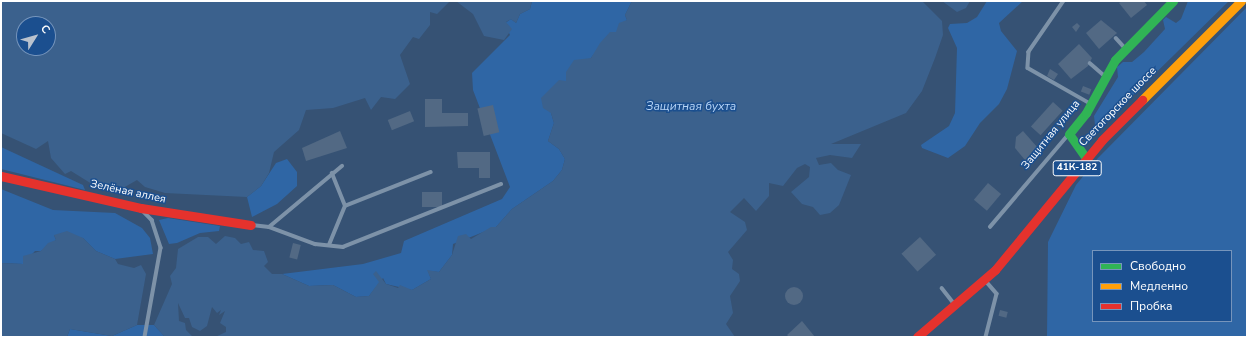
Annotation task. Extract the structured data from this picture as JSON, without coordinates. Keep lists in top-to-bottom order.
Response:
{
  "streets": {
    "main road": [
      "Светогорское шоссе",
      "Защитная улица",
      "41К-182",
      "Зелёная аллея"
    ]
  },
  "water": ["Защитная бухта"],
  "legend": ["Свободно", "Медленно", "Пробка"],
  "north": "top right"
}
